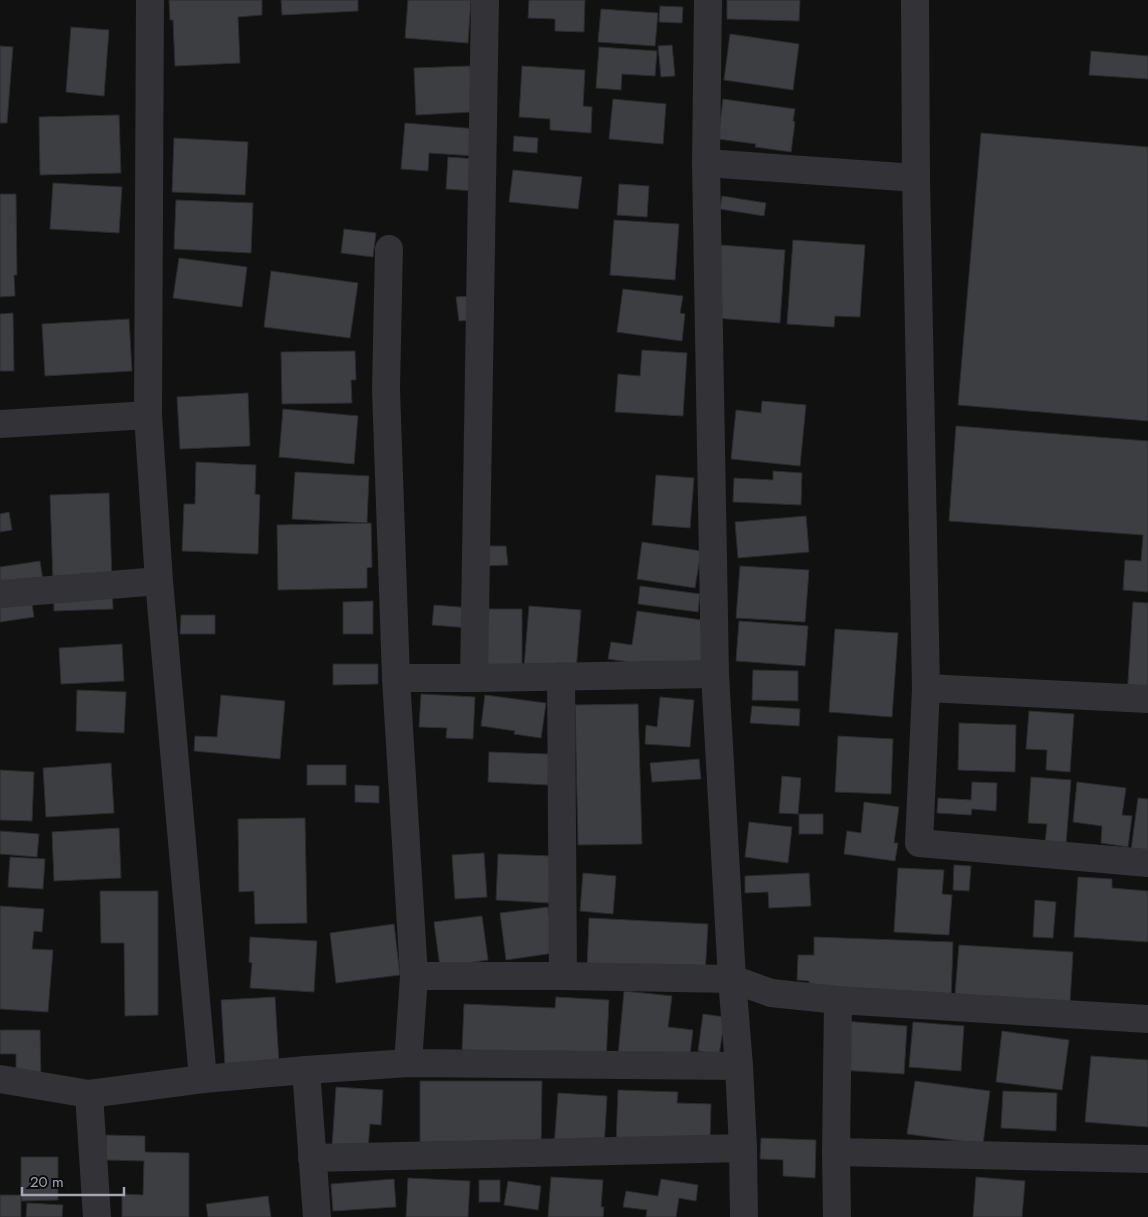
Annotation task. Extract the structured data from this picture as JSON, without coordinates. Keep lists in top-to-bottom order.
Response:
{
  "scale_bar": "20 m"
}
